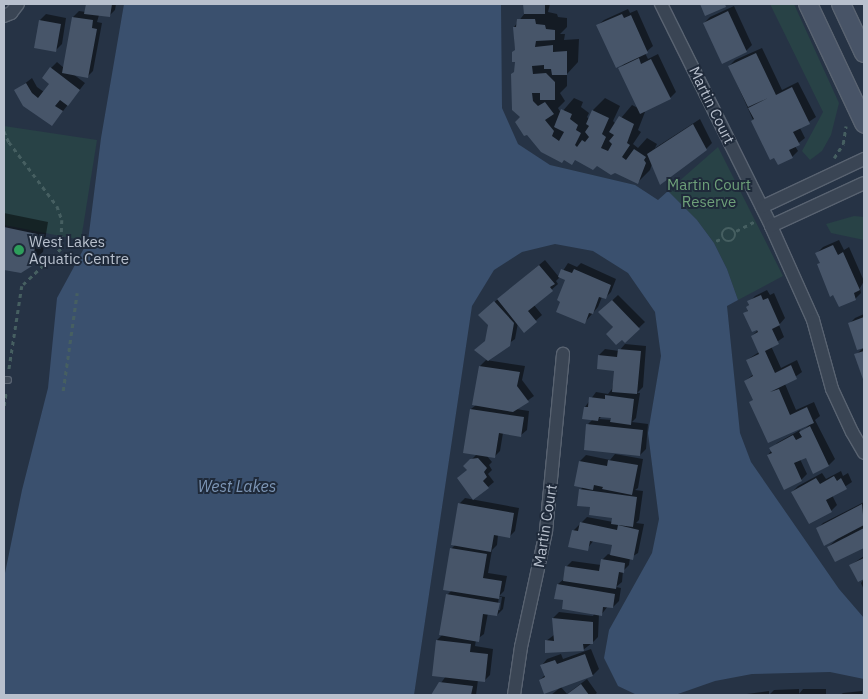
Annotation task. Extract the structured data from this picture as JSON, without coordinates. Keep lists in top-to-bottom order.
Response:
{
  "streets": {
    "street": ["Martin Court"]
  },
  "water": ["West Lakes"],
  "parks": ["Martin Court Reserve"],
  "places": ["West Lakes Aquatic Centre"]
}
